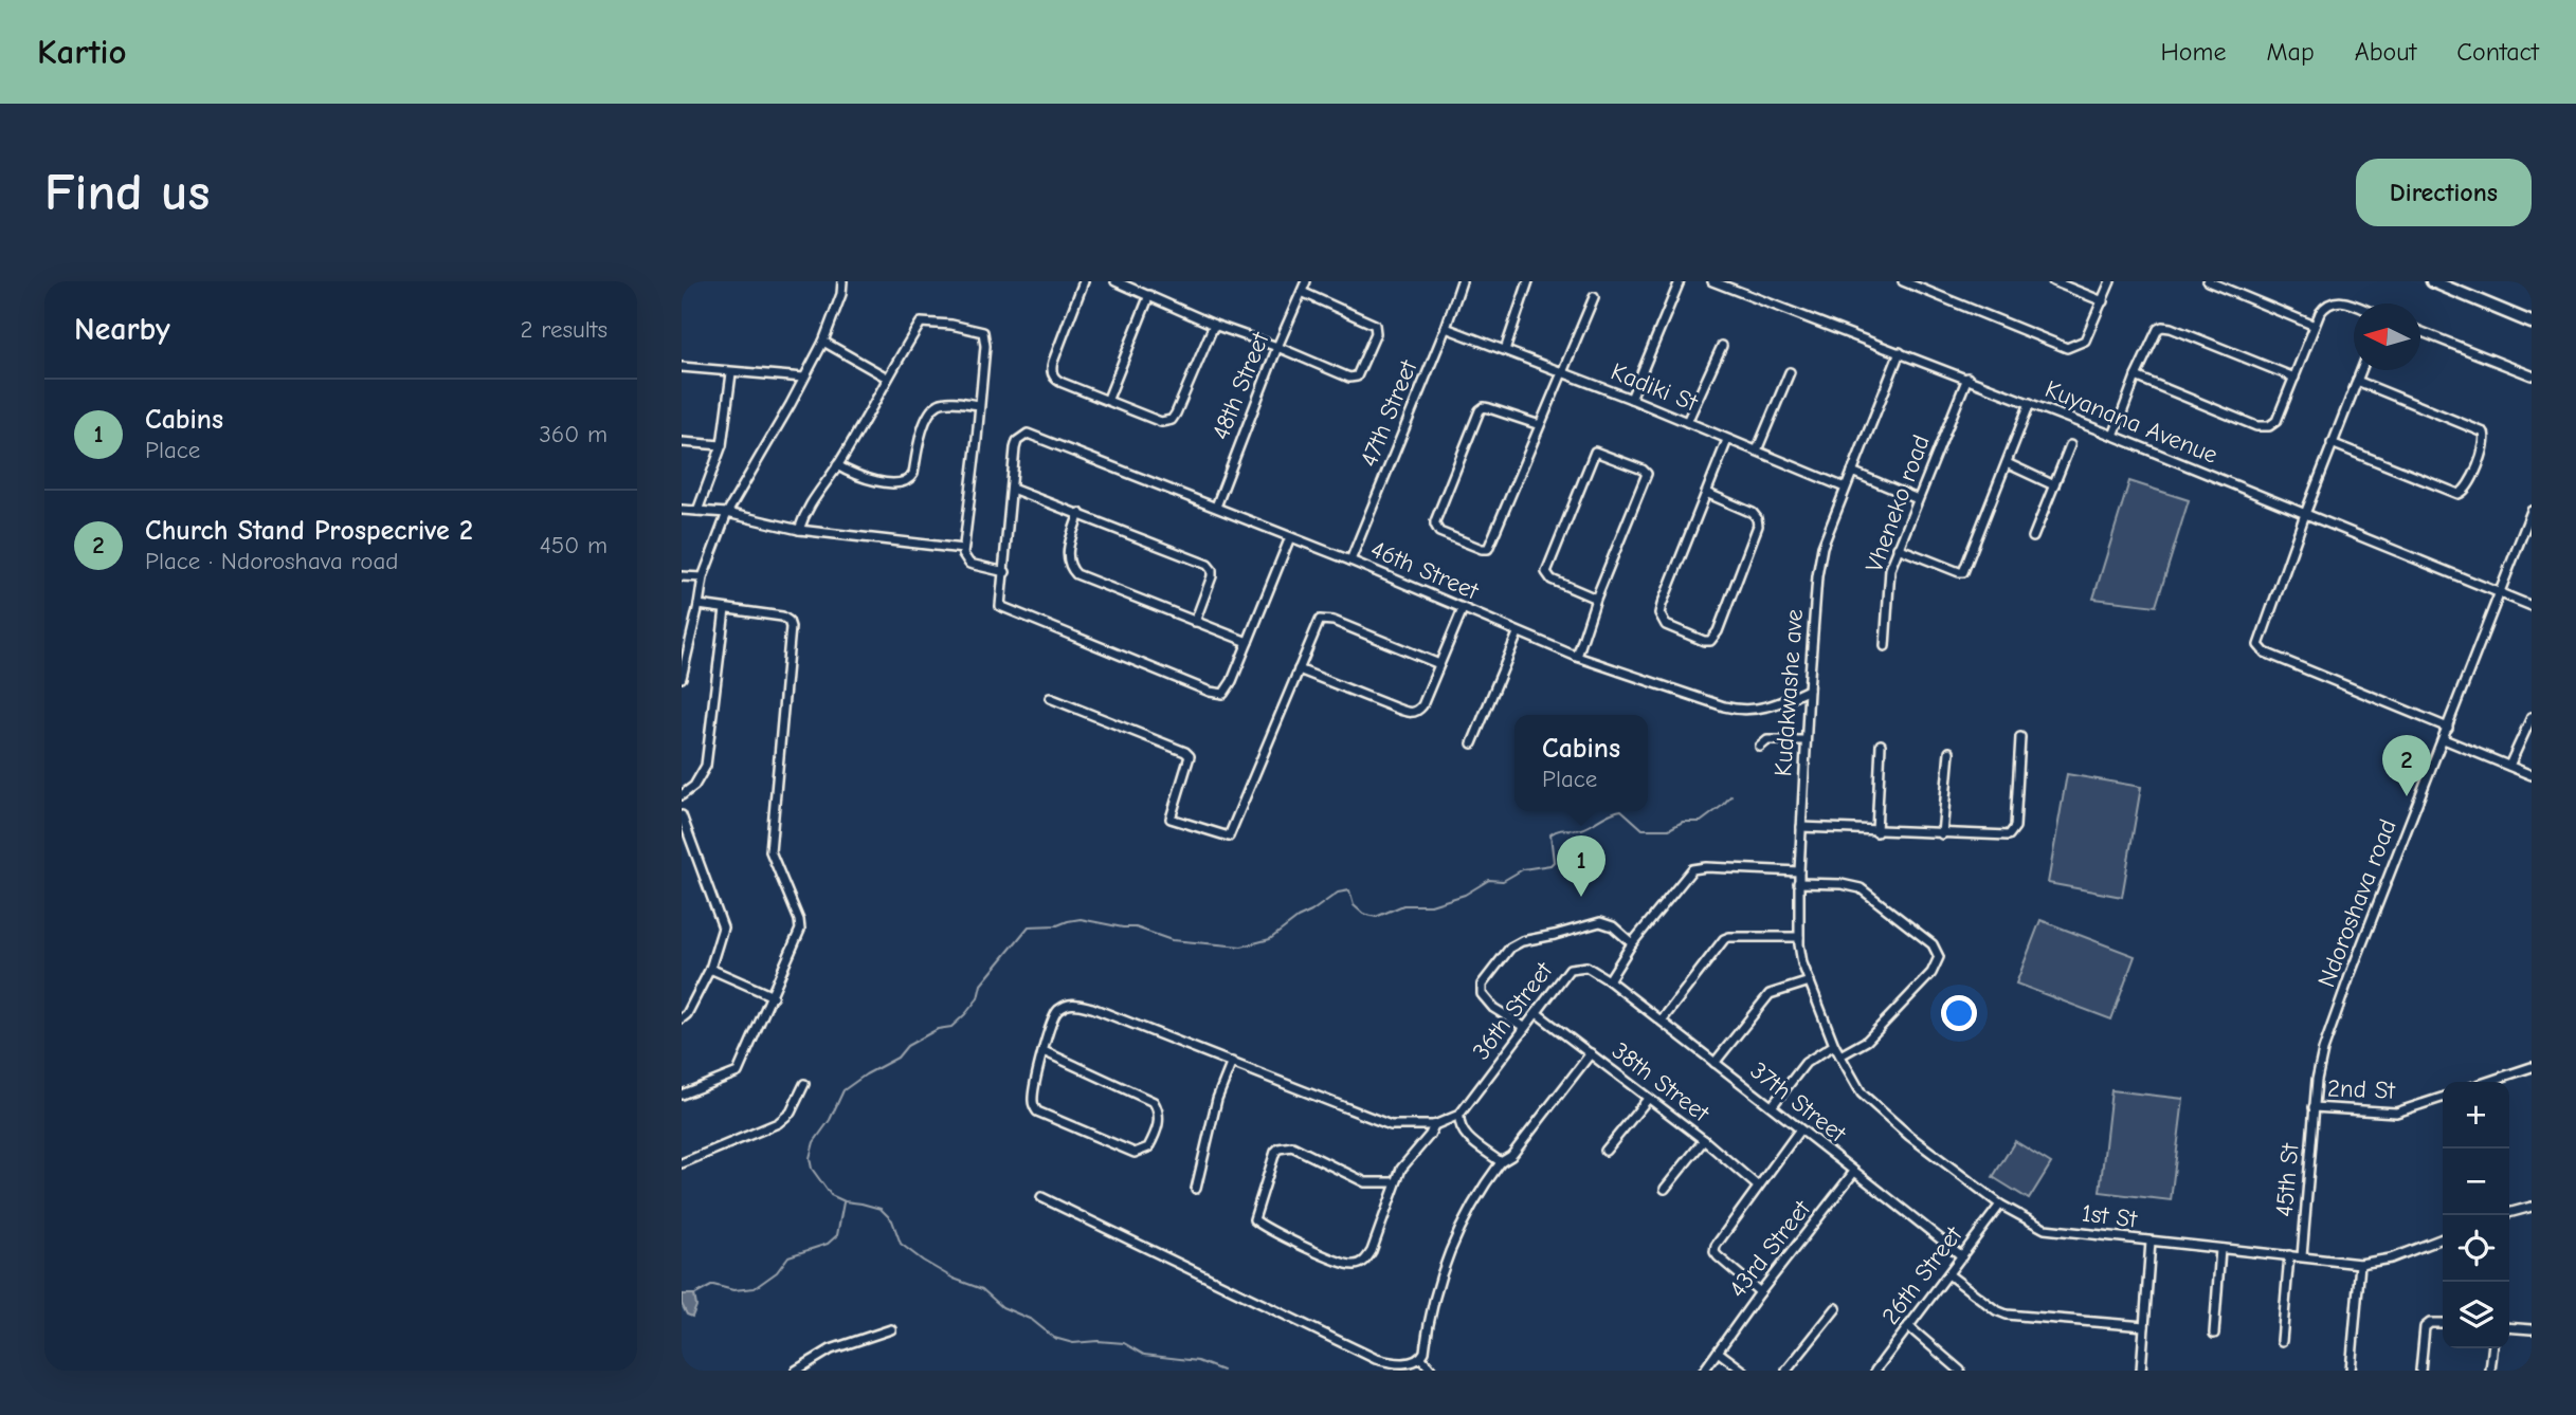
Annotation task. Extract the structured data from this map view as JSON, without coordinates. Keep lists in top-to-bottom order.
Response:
{
  "streets": {
    "street": [
      "48th Street",
      "Kadiki St",
      "47th Street",
      "Kuyanana Avenue",
      "Vheneko road",
      "46th Street",
      "Kudakwashe ave",
      "Ndoroshava road",
      "36th Street",
      "38th Street",
      "2nd St",
      "37th Street",
      "45th St",
      "1st St",
      "43rd Street",
      "26th Street"
    ]
  },
  "crossings": [
    ["48th Street", "46th Street"],
    ["Kadiki St", "47th Street"],
    ["Kadiki St", "Kudakwashe ave"],
    ["47th Street", "46th Street"],
    ["Kuyanana Avenue", "Vheneko road"],
    ["Kuyanana Avenue", "Kudakwashe ave"],
    ["Kuyanana Avenue", "Ndoroshava road"],
    ["46th Street", "Kudakwashe ave"],
    ["Kudakwashe ave", "1st St"],
    ["Ndoroshava road", "2nd St"],
    ["Ndoroshava road", "45th St"],
    ["36th Street", "38th Street"],
    ["36th Street", "37th Street"],
    ["2nd St", "45th St"],
    ["37th Street", "43rd Street"],
    ["37th Street", "26th Street"],
    ["45th St", "1st St"],
    ["1st St", "26th Street"]
  ],
  "north": "left",
  "page": {
    "header": "Kartio",
    "nav": [
      "Home",
      "Map",
      "About",
      "Contact"
    ],
    "buttons": "Directions",
    "title": "Find us",
    "heading": ["Nearby", "2 results"],
    "list": [
      {
        "mark": "1",
        "name": "Cabins",
        "note": "Place",
        "value": "360 m"
      },
      {
        "mark": "2",
        "name": "Church Stand Prospecrive 2",
        "note": "Place · Ndoroshava road",
        "value": "450 m"
      }
    ],
    "popup": ["Cabins", "Place"],
    "pins": ["2", "1"],
    "map_buttons": ["+", "−"]
  }
}
